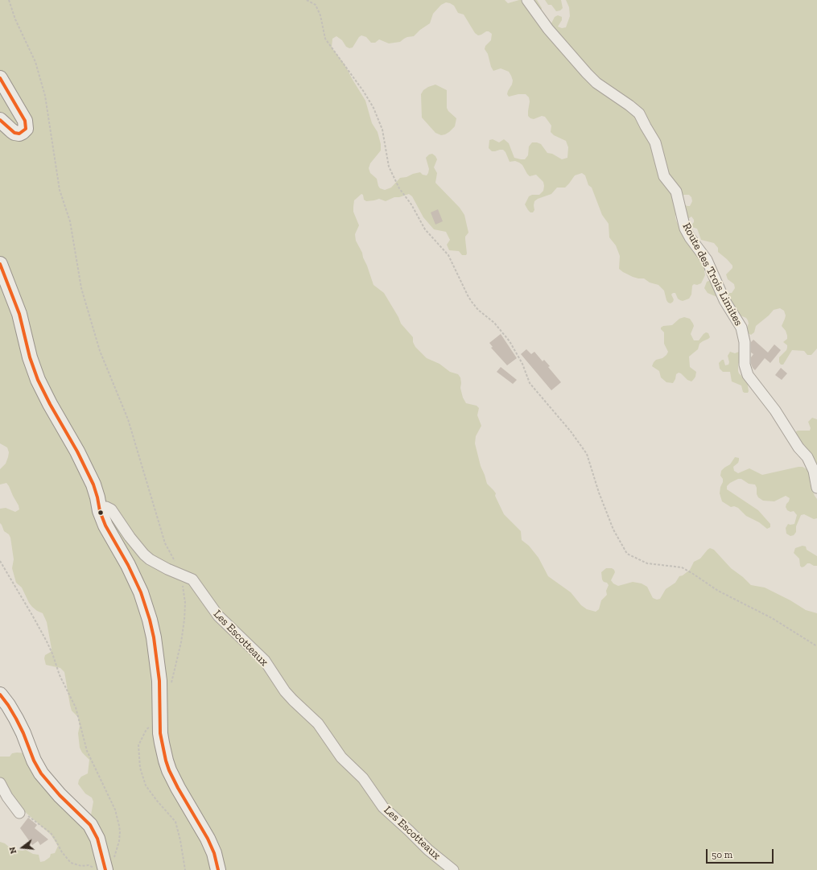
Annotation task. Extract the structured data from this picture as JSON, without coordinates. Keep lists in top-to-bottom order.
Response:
{
  "streets": {
    "street": ["Route des Trois Limites", "Les Escotteaux"]
  },
  "scale_bar": "50 m",
  "north": "left"
}
